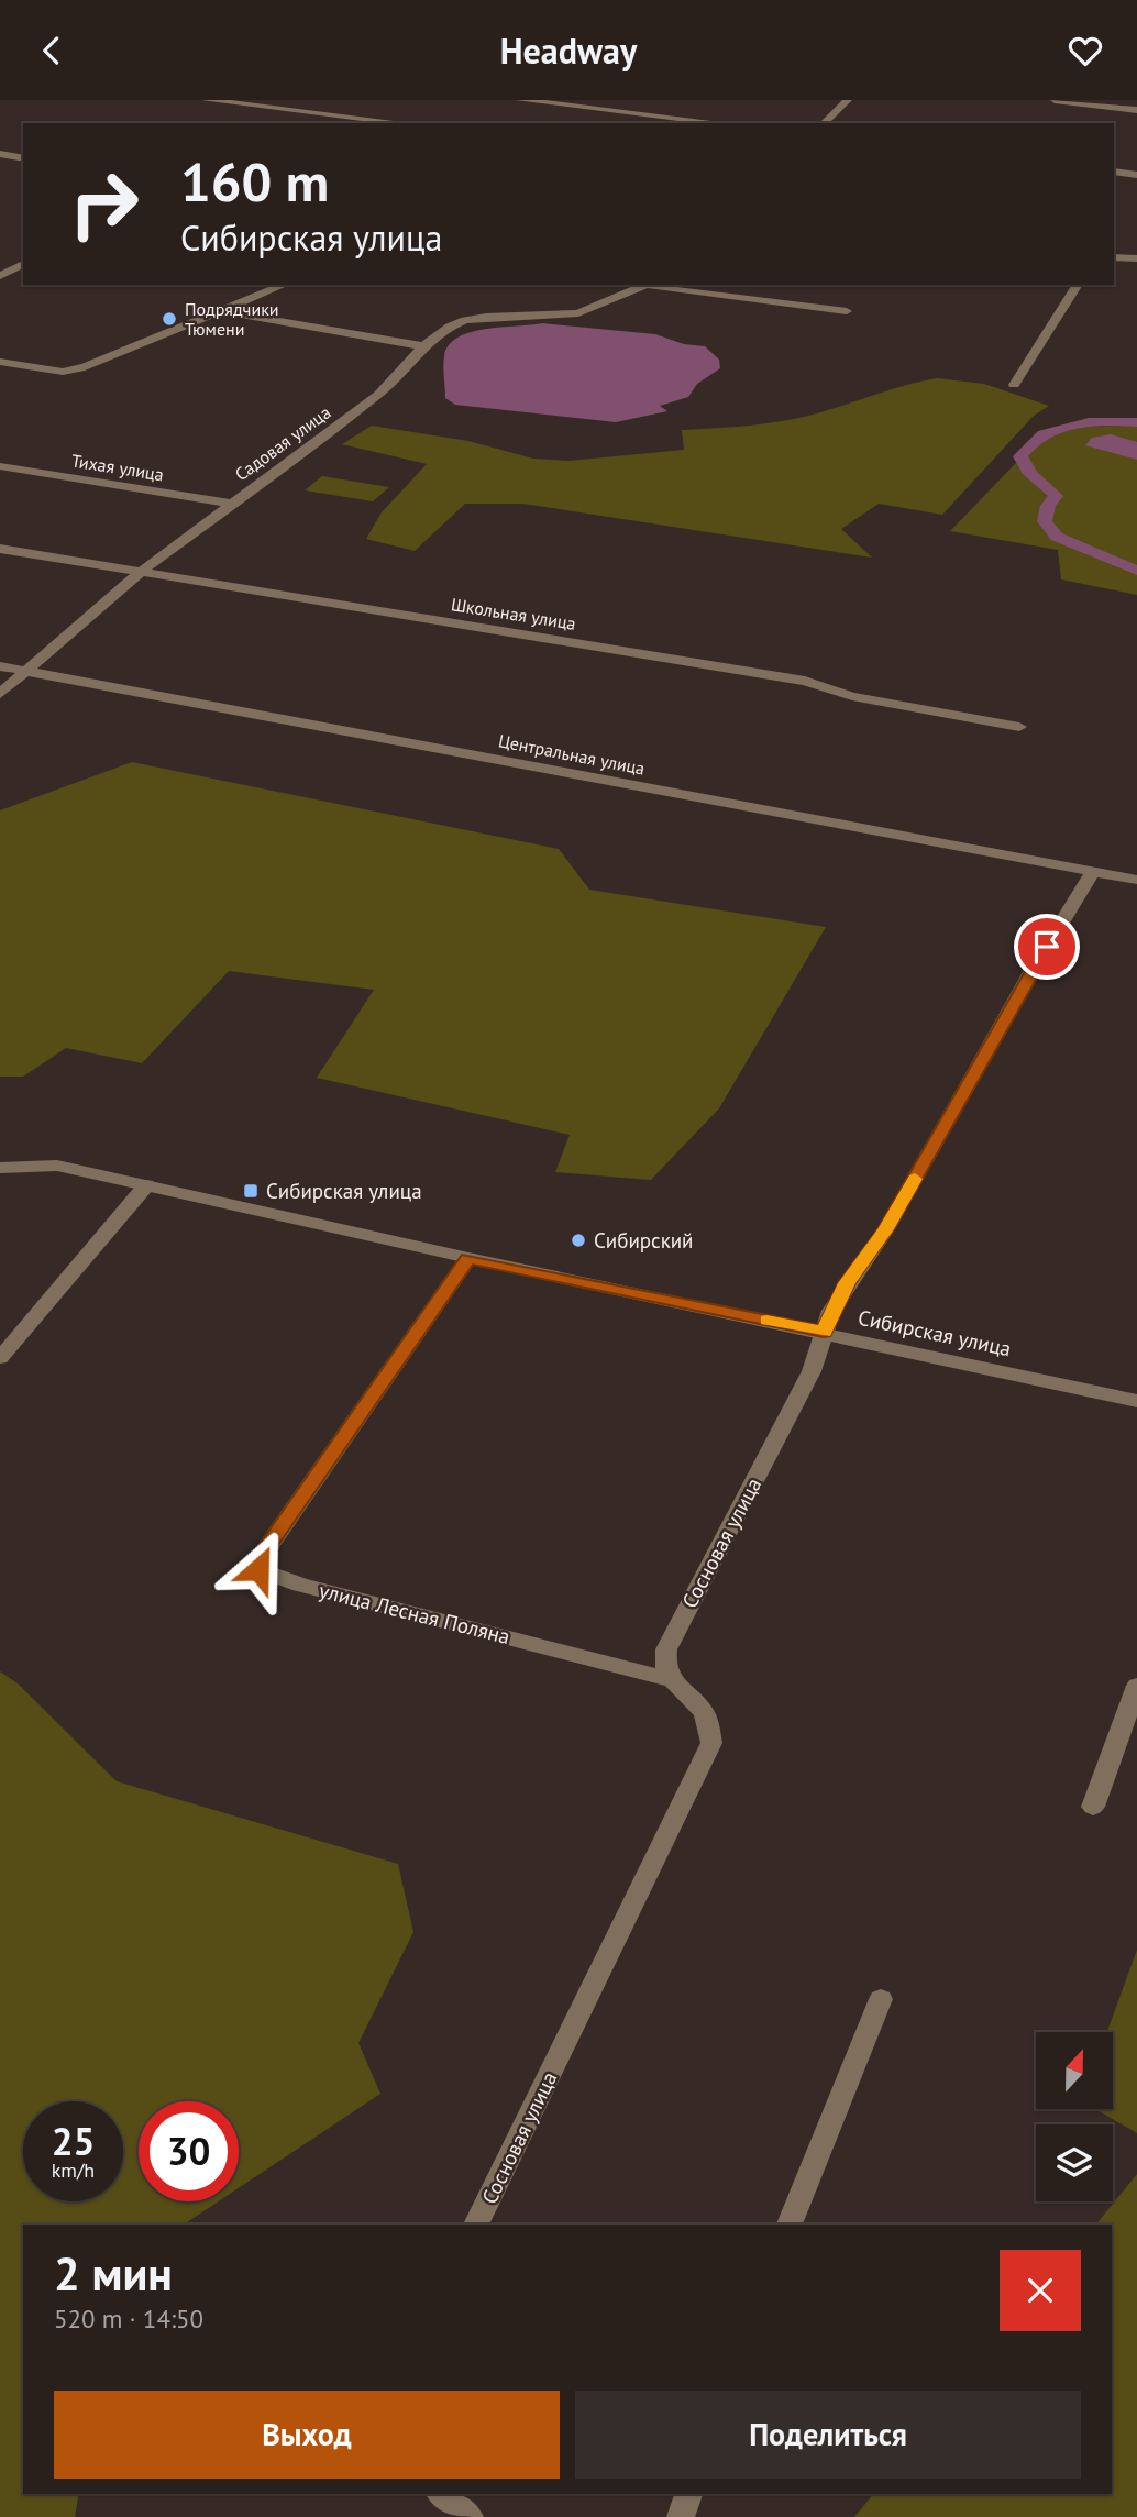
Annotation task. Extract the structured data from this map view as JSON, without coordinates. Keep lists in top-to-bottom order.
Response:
{
  "streets": {
    "street": [
      "Садовая улица",
      "Тихая улица",
      "Школьная улица",
      "Центральная улица",
      "Сибирская улица",
      "Сосновая улица",
      "улица Лесная Поляна"
    ]
  },
  "crossings": [
    ["Садовая улица", "Тихая улица"],
    ["Садовая улица", "Школьная улица"],
    ["Садовая улица", "Центральная улица"],
    ["Центральная улица", "Сосновая улица"],
    ["Сибирская улица", "Сосновая улица"],
    ["Сибирская улица", "улица Лесная Поляна"],
    ["Сосновая улица", "улица Лесная Поляна"]
  ],
  "places": {
    "other": ["Подрядчики Тюмени", "Сибирский"],
    "transit": ["Сибирская улица"]
  },
  "north": "top",
  "page": {
    "header": "Headway",
    "turn": ["160 m", "Сибирская улица"],
    "speed": "25 km/h",
    "limit": "30",
    "heading": ["2 мин", "520 m · 14:50"],
    "buttons": ["Выход", "Поделиться"]
  }
}
